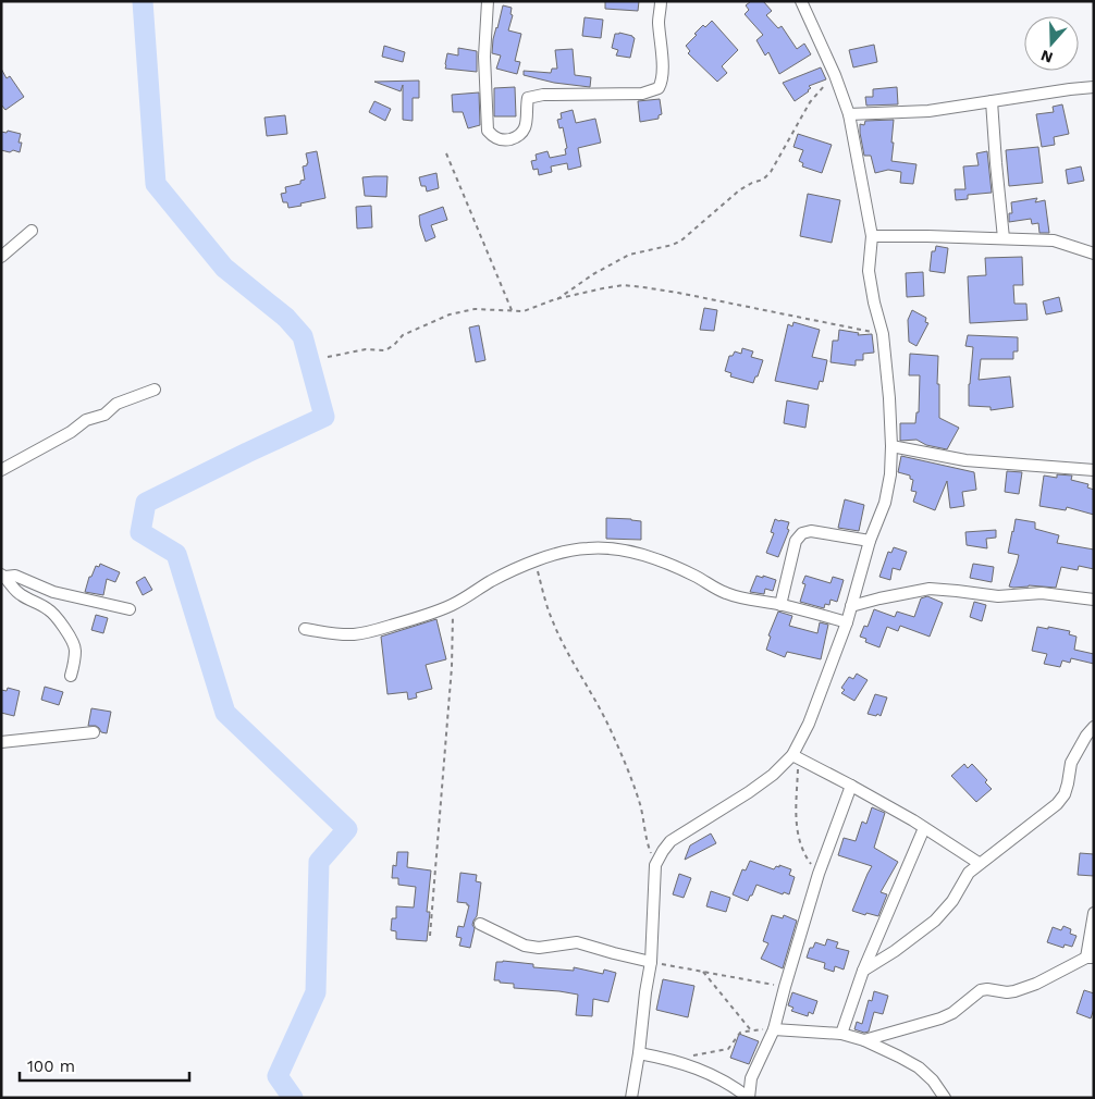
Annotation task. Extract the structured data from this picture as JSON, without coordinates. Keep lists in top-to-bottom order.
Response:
{
  "scale_bar": "100 m",
  "north": "bottom"
}
